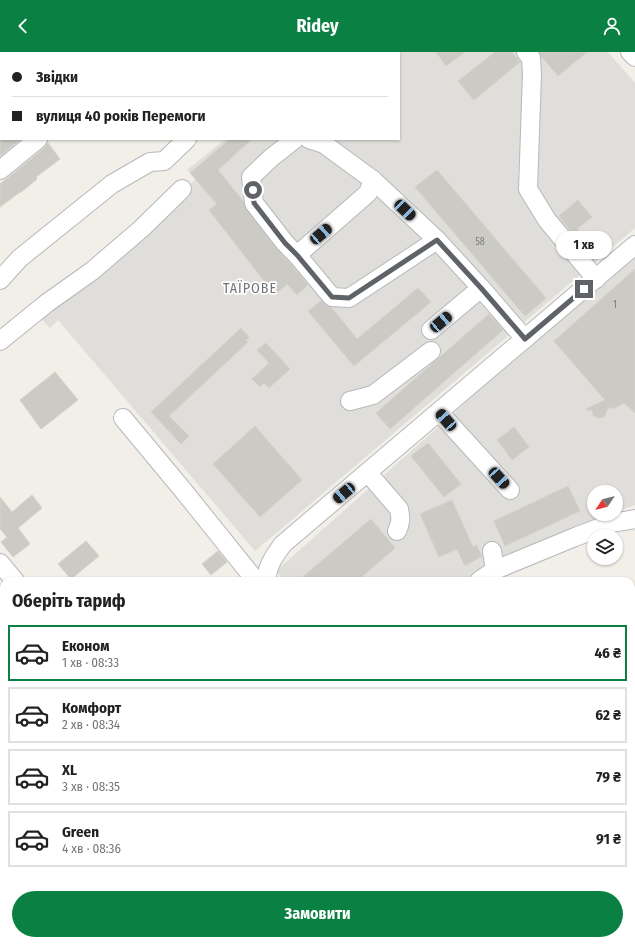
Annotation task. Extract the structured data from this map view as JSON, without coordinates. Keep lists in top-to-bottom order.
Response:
{
  "districts": ["ТАЇРОВЕ"],
  "house_numbers": ["58", "1"],
  "north": "bottom left",
  "page": {
    "header": "Ridey",
    "banner": ["Звідки", "вулиця 40 років Перемоги"],
    "bubble": "1 хв",
    "heading": "Оберіть тариф",
    "list": [
      {
        "name": "Економ",
        "note": "1 хв · 08:33",
        "value": "46 ₴"
      },
      {
        "name": "Комфорт",
        "note": "2 хв · 08:34",
        "value": "62 ₴"
      },
      {
        "name": "XL",
        "note": "3 хв · 08:35",
        "value": "79 ₴"
      },
      {
        "name": "Green",
        "note": "4 хв · 08:36",
        "value": "91 ₴"
      }
    ],
    "buttons": "Замовити"
  }
}
